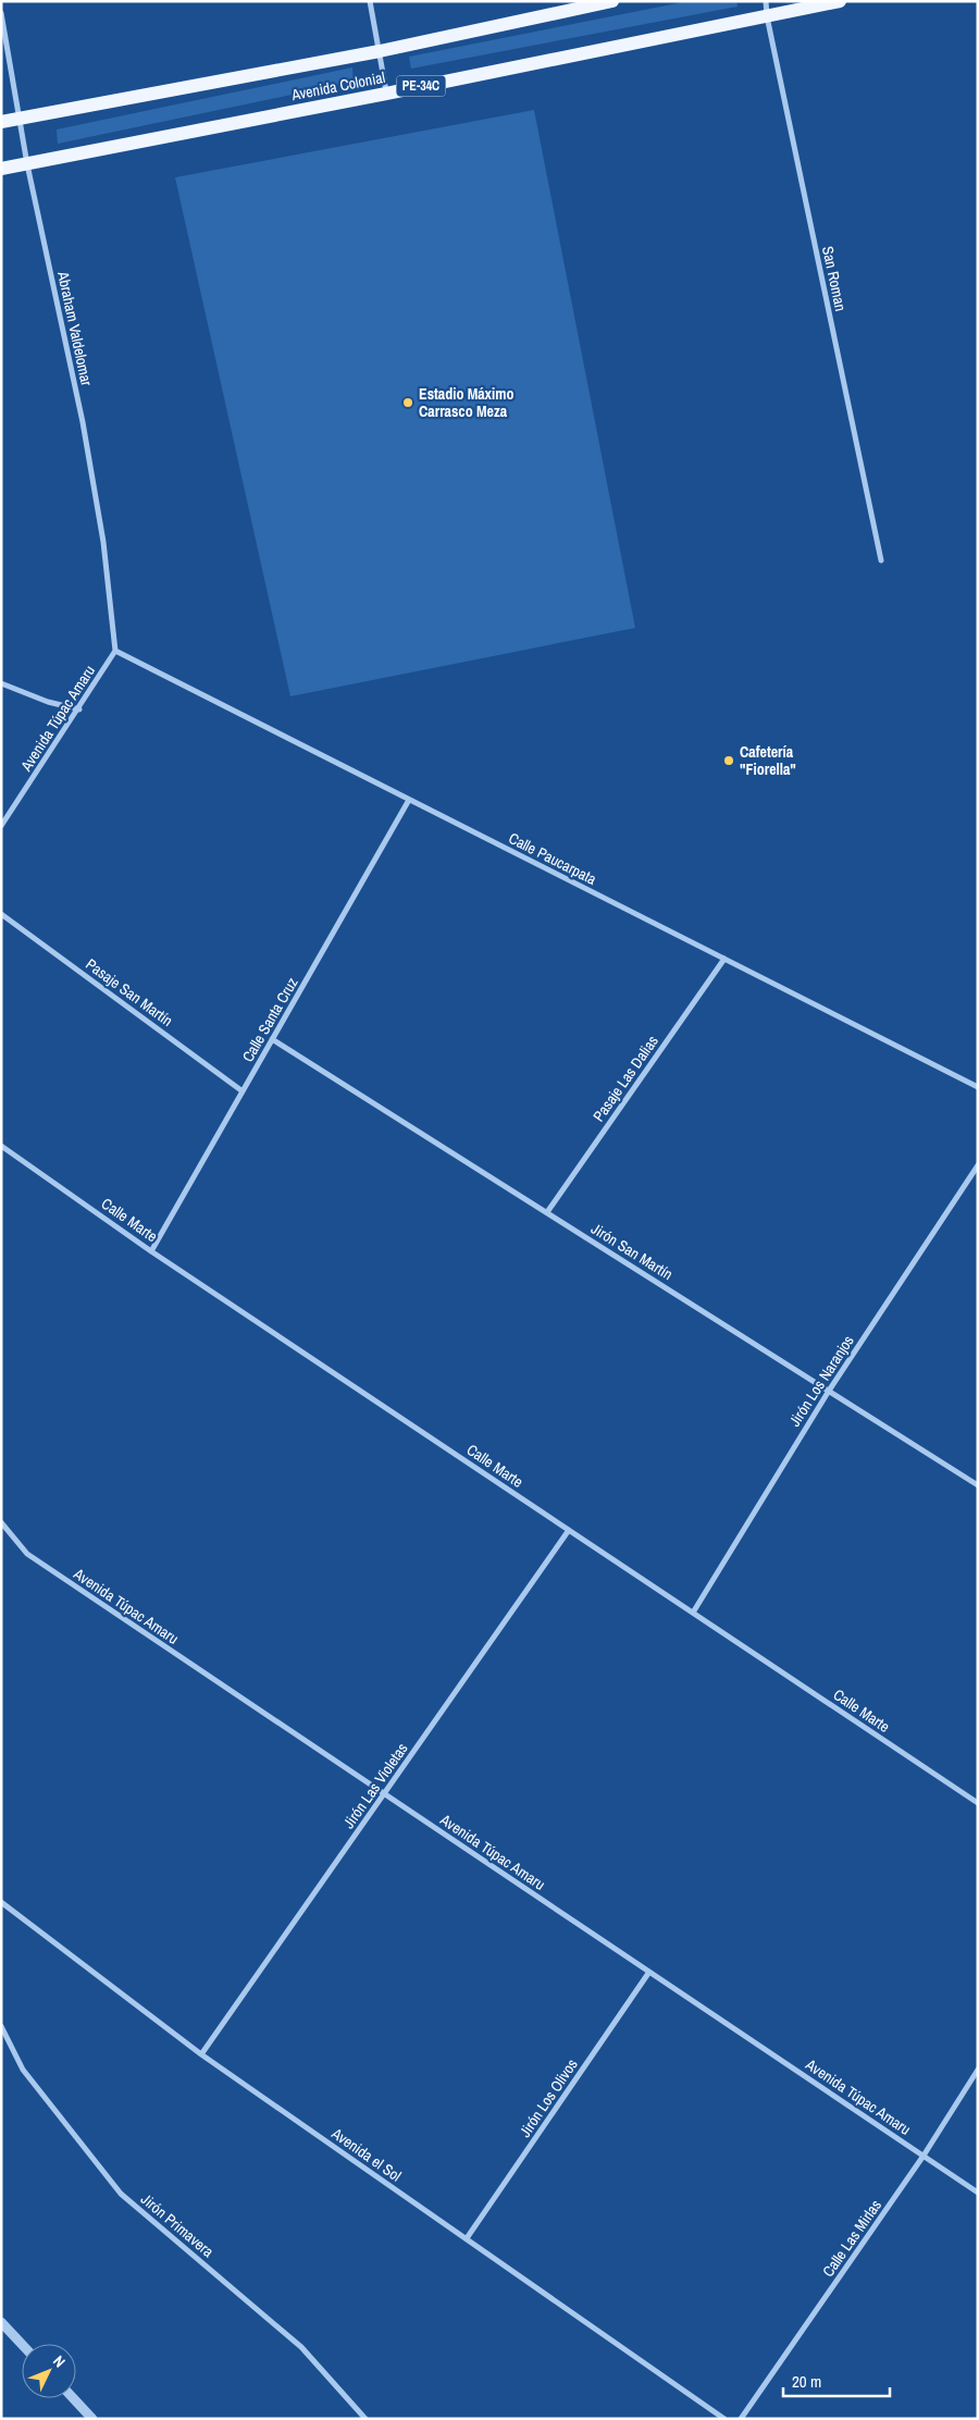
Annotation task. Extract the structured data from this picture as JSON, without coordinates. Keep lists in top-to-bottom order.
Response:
{
  "streets": {
    "main road": ["Avenida Colonial", "PE-34C"],
    "street": [
      "San Roman",
      "Abraham Valdelomar",
      "Avenida Túpac Amaru",
      "Calle Paucarpata",
      "Pasaje San Martín",
      "Calle Santa Cruz",
      "Pasaje Las Dalias",
      "Calle Marte",
      "Jirón San Martín",
      "Jirón Los Naranjos",
      "Jirón Las Violetas",
      "Jirón Los Olivos",
      "Avenida el Sol",
      "Jirón Primavera",
      "Calle Las Mirlas"
    ]
  },
  "crossings": [
    ["Avenida Colonial", "San Roman"],
    ["Avenida Colonial", "Abraham Valdelomar"],
    ["Abraham Valdelomar", "Avenida Túpac Amaru"],
    ["Abraham Valdelomar", "Calle Paucarpata"],
    ["Avenida Túpac Amaru", "Calle Paucarpata"],
    ["Avenida Túpac Amaru", "Jirón Las Violetas"],
    ["Avenida Túpac Amaru", "Jirón Los Olivos"],
    ["Avenida Túpac Amaru", "Calle Las Mirlas"],
    ["Calle Paucarpata", "Calle Santa Cruz"],
    ["Calle Paucarpata", "Pasaje Las Dalias"],
    ["Pasaje San Martín", "Calle Santa Cruz"],
    ["Calle Santa Cruz", "Calle Marte"],
    ["Calle Santa Cruz", "Jirón San Martín"],
    ["Pasaje Las Dalias", "Jirón San Martín"],
    ["Calle Marte", "Jirón Los Naranjos"],
    ["Calle Marte", "Jirón Las Violetas"],
    ["Jirón San Martín", "Jirón Los Naranjos"],
    ["Jirón Las Violetas", "Avenida el Sol"],
    ["Jirón Los Olivos", "Avenida el Sol"]
  ],
  "places": ["Estadio Máximo Carrasco Meza", "Cafetería \"Fiorella\""],
  "scale_bar": "20 m",
  "north": "top right"
}
